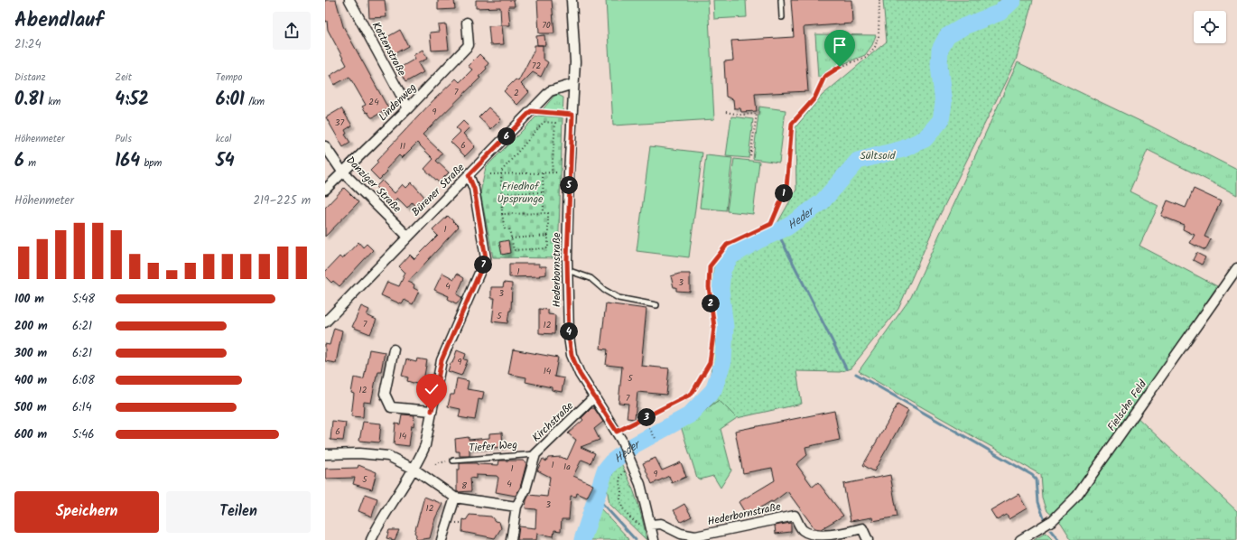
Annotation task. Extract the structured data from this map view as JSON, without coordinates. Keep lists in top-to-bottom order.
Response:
{
  "streets": {
    "street": [
      "Kottenstraße",
      "Lindenweg",
      "Danziger Straße",
      "Bürener Straße",
      "Hederbornstraße",
      "Fielsche Feld",
      "Kirchstraße"
    ],
    "lane": ["Tiefer Weg"]
  },
  "crossings": [
    ["Kottenstraße", "Lindenweg"],
    ["Lindenweg", "Danziger Straße"],
    ["Danziger Straße", "Bürener Straße"],
    ["Bürener Straße", "Hederbornstraße"],
    ["Hederbornstraße", "Kirchstraße"],
    ["Kirchstraße", "Tiefer Weg"]
  ],
  "water": ["Heder"],
  "parks": ["Sültsoid", "Friedhof Upsprunge"],
  "house_numbers": [
    "70",
    "72",
    "7",
    "2",
    "24",
    "9",
    "37",
    "6",
    "11",
    "1",
    "1",
    "3",
    "4",
    "3",
    "5",
    "7",
    "12",
    "9",
    "14",
    "5",
    "12",
    "7",
    "6",
    "14",
    "1",
    "1a",
    "1",
    "9",
    "5",
    "4",
    "8",
    "3",
    "12"
  ],
  "page": {
    "heading": ["Abendlauf", "21:24"],
    "stats": [
      ["Distanz", "0.81 km"],
      ["Zeit", "4:52"],
      ["Tempo", "6:01 /km"],
      ["Höhenmeter", "6 m"],
      ["Puls", "164 bpm"],
      ["kcal", "54"]
    ],
    "pins": [
      "6",
      "5",
      "1",
      "7",
      "2",
      "4",
      "3"
    ],
    "chart": ["Höhenmeter", "219–225 m"],
    "list": [
      {
        "name": "100 m",
        "note": "5:48"
      },
      {
        "name": "200 m",
        "note": "6:21"
      },
      {
        "name": "300 m",
        "note": "6:21"
      },
      {
        "name": "400 m",
        "note": "6:08"
      },
      {
        "name": "500 m",
        "note": "6:14"
      },
      {
        "name": "600 m",
        "note": "5:46"
      }
    ],
    "buttons": ["Speichern", "Teilen"]
  }
}
